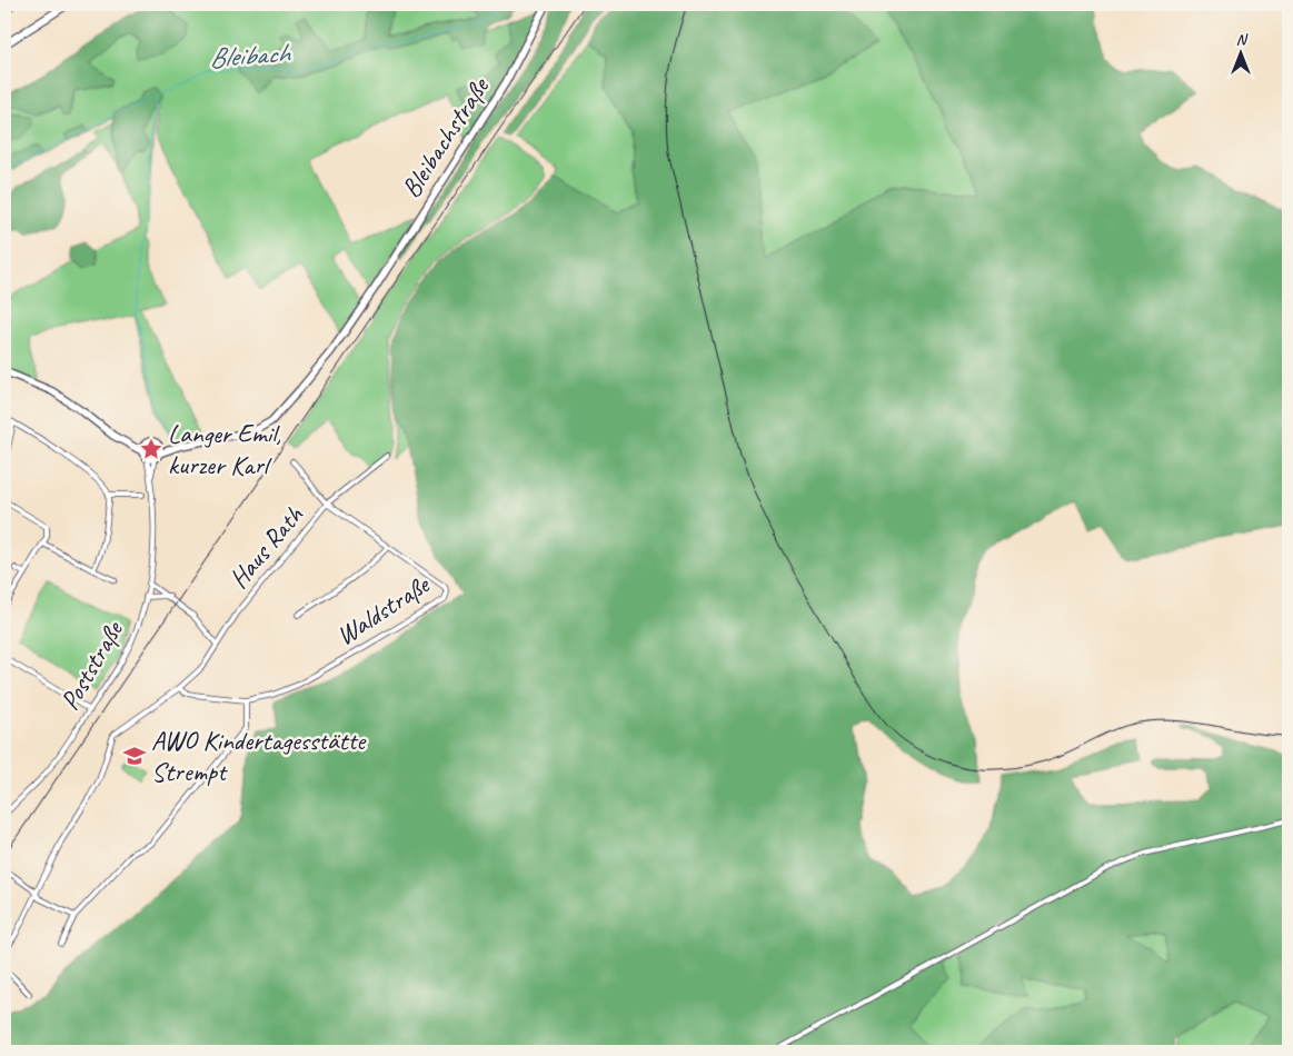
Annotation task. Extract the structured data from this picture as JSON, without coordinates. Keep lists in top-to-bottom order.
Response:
{
  "streets": {
    "main road": ["Bleibachstraße"],
    "street": ["Haus Rath", "Waldstraße", "Poststraße"]
  },
  "crossings": [
    ["Haus Rath", "Waldstraße"]
  ],
  "water": ["Bleibach"],
  "places": {
    "place": ["Langer Emil, kurzer Karl"],
    "school or university": ["AWO Kindertagesstätte Strempt"]
  },
  "north": "top"
}
